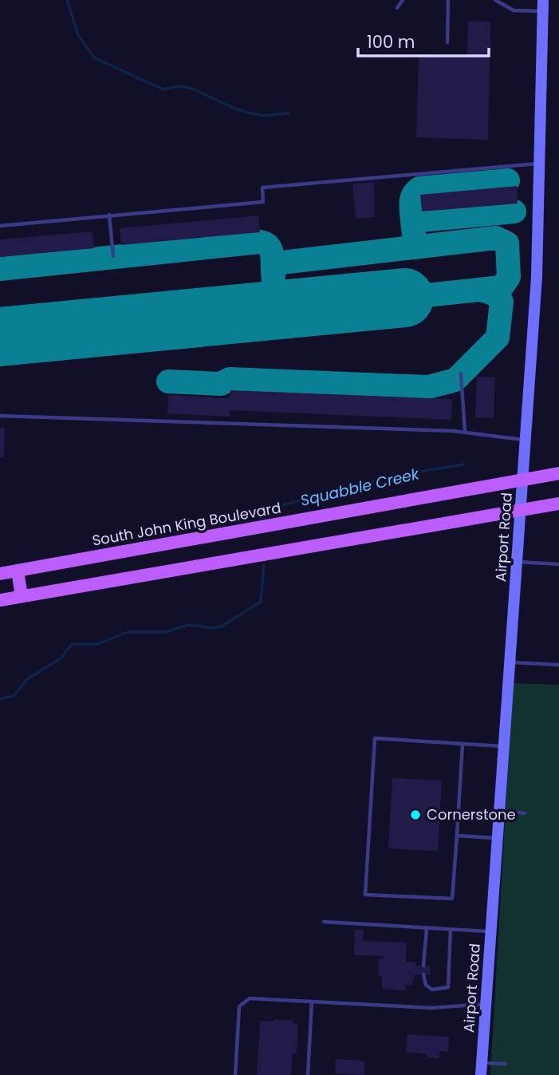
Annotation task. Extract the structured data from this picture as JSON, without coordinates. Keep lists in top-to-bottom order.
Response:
{
  "streets": {
    "main road": ["South John King Boulevard"],
    "street": ["Airport Road"]
  },
  "crossings": [
    ["South John King Boulevard", "Airport Road"]
  ],
  "water": ["Squabble Creek"],
  "places": ["Cornerstone"],
  "scale_bar": "100 m"
}
